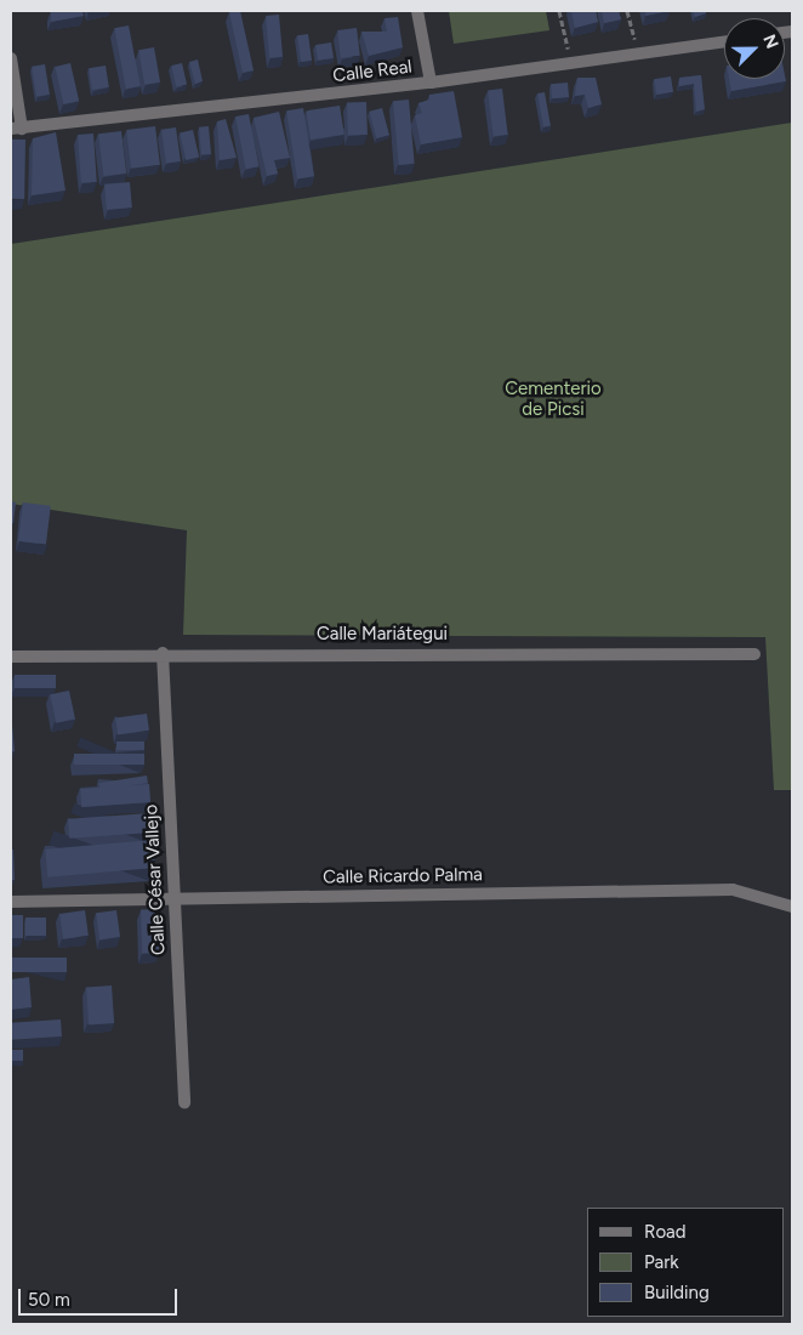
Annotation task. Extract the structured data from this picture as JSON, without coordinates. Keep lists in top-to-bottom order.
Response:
{
  "streets": {
    "street": [
      "Calle Real",
      "Calle Mariátegui",
      "Calle Ricardo Palma",
      "Calle César Vallejo"
    ]
  },
  "crossings": [
    ["Calle Mariátegui", "Calle César Vallejo"],
    ["Calle Ricardo Palma", "Calle César Vallejo"]
  ],
  "parks": ["Cementerio de Picsi"],
  "legend": ["Road", "Park", "Building"],
  "scale_bar": "50 m",
  "north": "top right"
}
